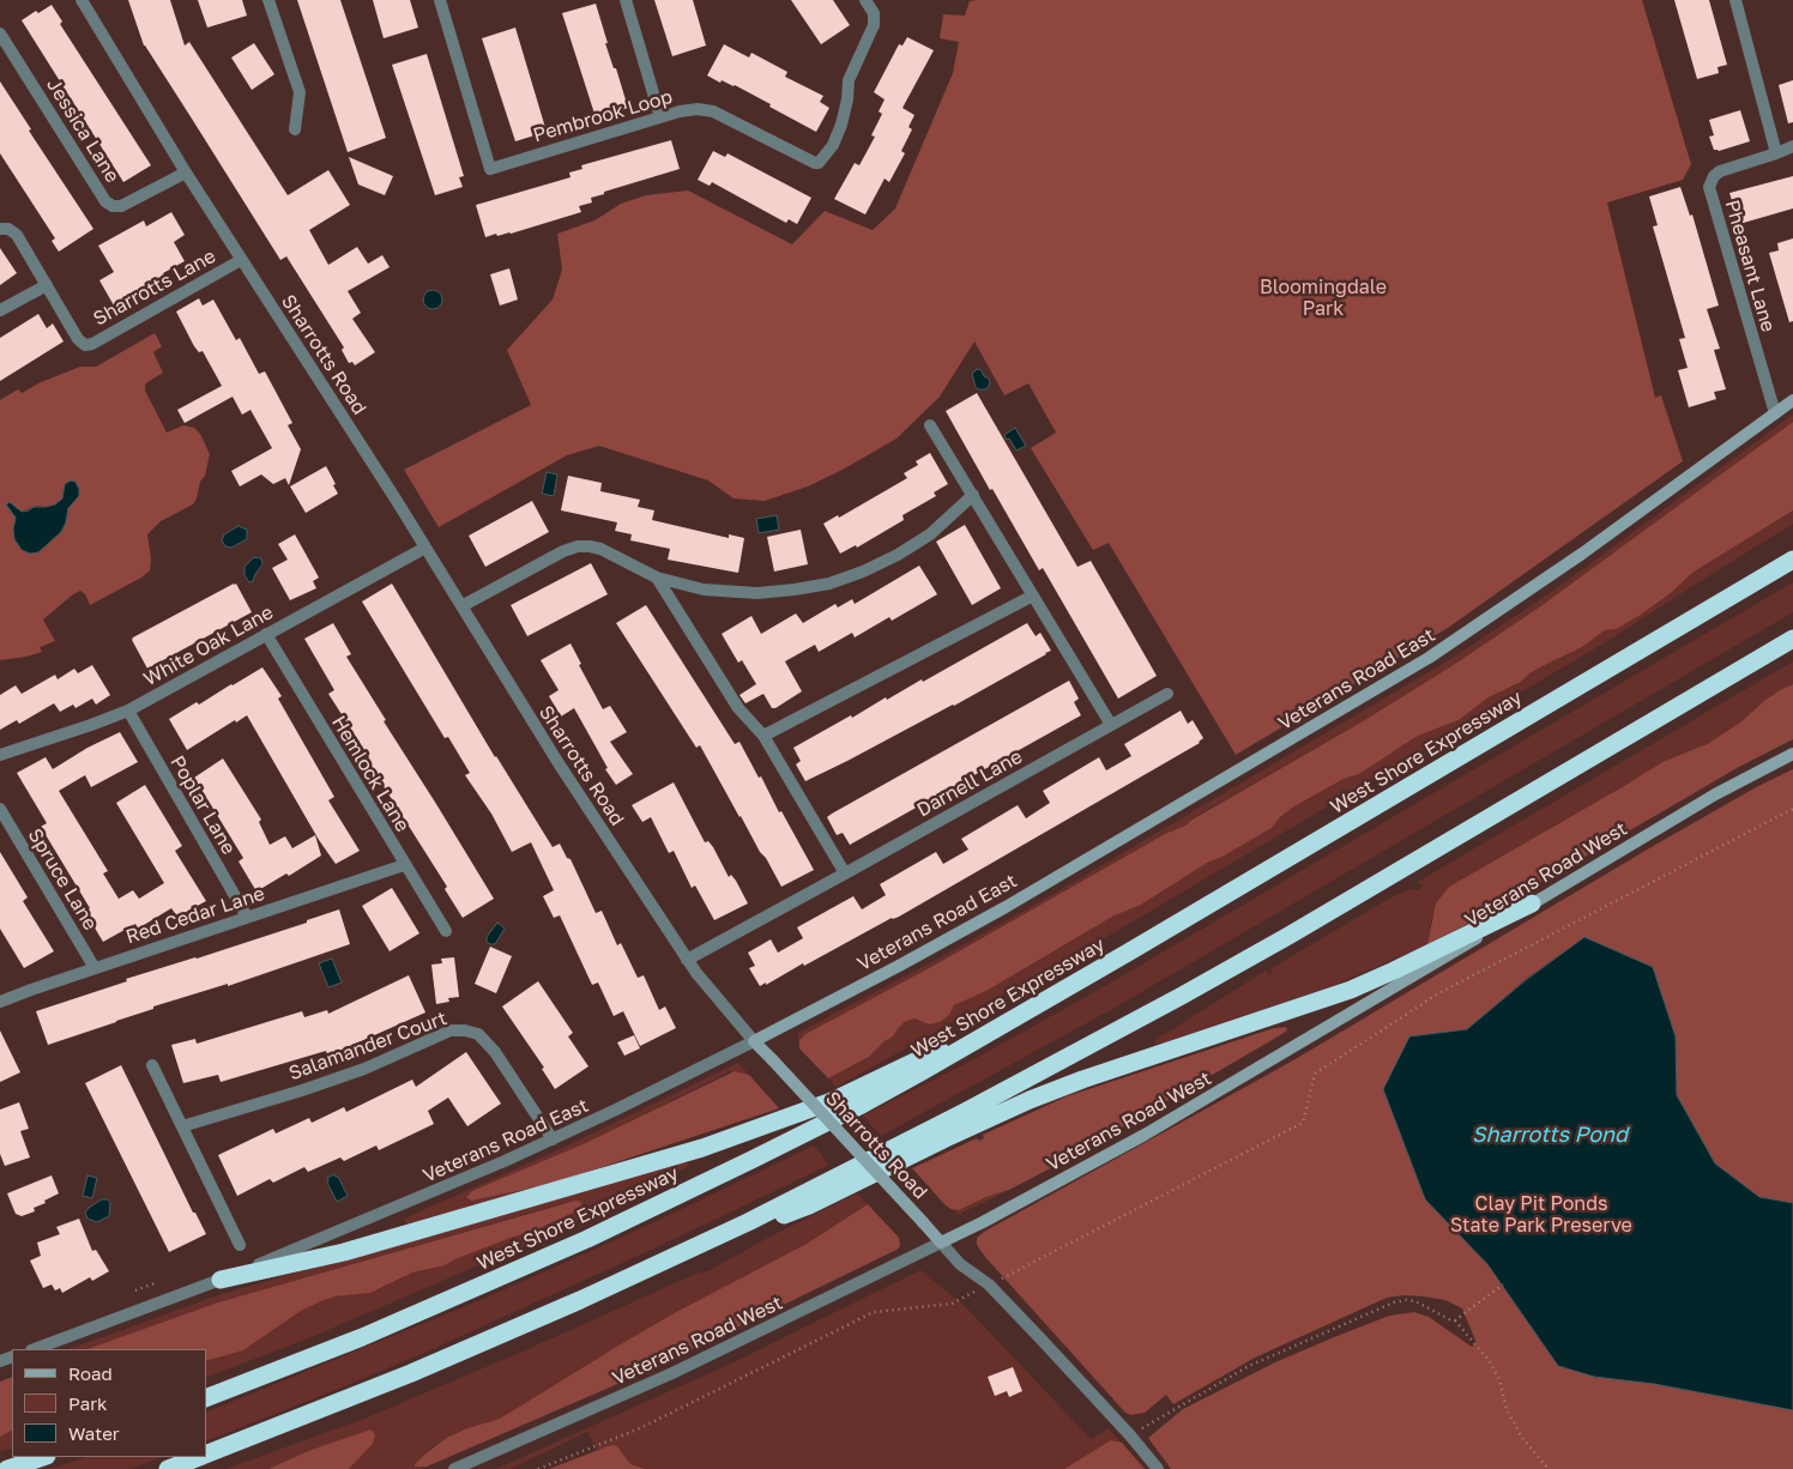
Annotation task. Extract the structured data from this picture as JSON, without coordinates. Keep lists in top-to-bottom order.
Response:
{
  "streets": {
    "highway": ["West Shore Expressway"],
    "street": [
      "Pembrook Loop",
      "Jessica Lane",
      "Pheasant Lane",
      "Sharrotts Lane",
      "Sharrotts Road",
      "White Oak Lane",
      "Veterans Road East",
      "Hemlock Lane",
      "Darnell Lane",
      "Poplar Lane",
      "Veterans Road West",
      "Spruce Lane",
      "Red Cedar Lane",
      "Salamander Court"
    ]
  },
  "crossings": [
    ["Jessica Lane", "Sharrotts Road"],
    ["Pheasant Lane", "Veterans Road East"],
    ["Sharrotts Lane", "Sharrotts Road"],
    ["Sharrotts Road", "White Oak Lane"],
    ["Sharrotts Road", "Veterans Road East"],
    ["Sharrotts Road", "Darnell Lane"],
    ["Sharrotts Road", "Veterans Road West"],
    ["White Oak Lane", "Hemlock Lane"],
    ["White Oak Lane", "Poplar Lane"],
    ["Veterans Road East", "Salamander Court"],
    ["Hemlock Lane", "Red Cedar Lane"],
    ["Poplar Lane", "Red Cedar Lane"],
    ["Spruce Lane", "Red Cedar Lane"]
  ],
  "water": ["Sharrotts Pond"],
  "parks": ["Bloomingdale Park", "Clay Pit Ponds State Park Preserve"],
  "legend": ["Road", "Park", "Water"]
}
